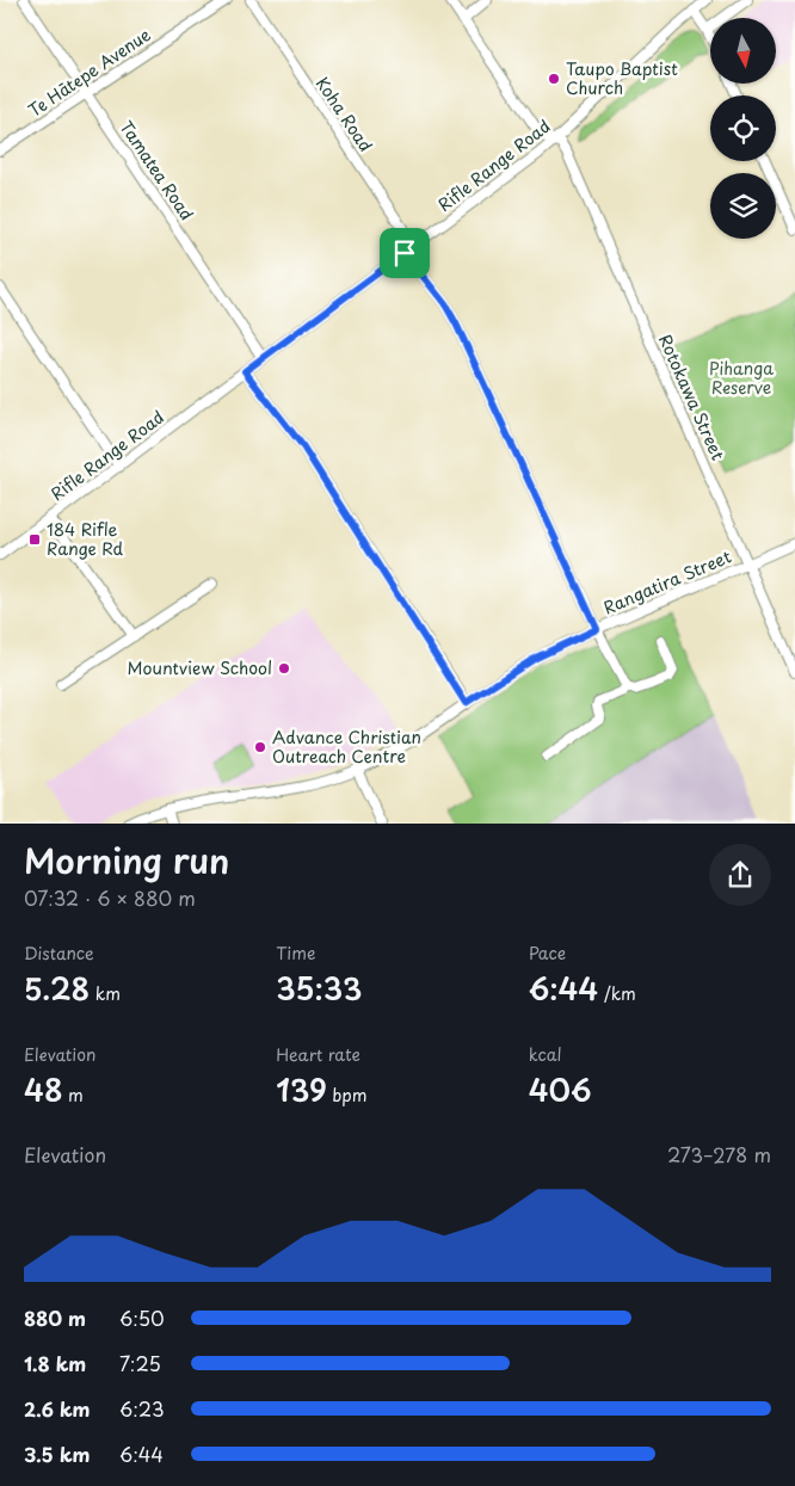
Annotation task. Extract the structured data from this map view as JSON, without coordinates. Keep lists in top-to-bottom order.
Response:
{
  "streets": {
    "street": [
      "Te Hātepe Avenue",
      "Koha Road",
      "Rifle Range Road",
      "Tamatea Road",
      "Rotokawa Street",
      "Rangatira Street"
    ]
  },
  "crossings": [
    ["Te Hātepe Avenue", "Tamatea Road"],
    ["Koha Road", "Rifle Range Road"],
    ["Rifle Range Road", "Tamatea Road"],
    ["Rifle Range Road", "Rotokawa Street"],
    ["Rotokawa Street", "Rangatira Street"]
  ],
  "parks": ["Pihanga Reserve"],
  "places": {
    "other": ["Taupo Baptist Church", "Mountview School", "Advance Christian Outreach Centre"],
    "transit": ["184 Rifle Range Rd"]
  },
  "north": "bottom",
  "page": {
    "heading": ["Morning run", "07:32 · 6 × 880 m"],
    "stats": [
      ["Distance", "5.28 km"],
      ["Time", "35:33"],
      ["Pace", "6:44 /km"],
      ["Elevation", "48 m"],
      ["Heart rate", "139 bpm"],
      ["kcal", "406"]
    ],
    "chart": ["Elevation", "273–278 m"],
    "list": [
      {
        "name": "880 m",
        "note": "6:50"
      },
      {
        "name": "1.8 km",
        "note": "7:25"
      },
      {
        "name": "2.6 km",
        "note": "6:23"
      },
      {
        "name": "3.5 km",
        "note": "6:44"
      }
    ]
  }
}
